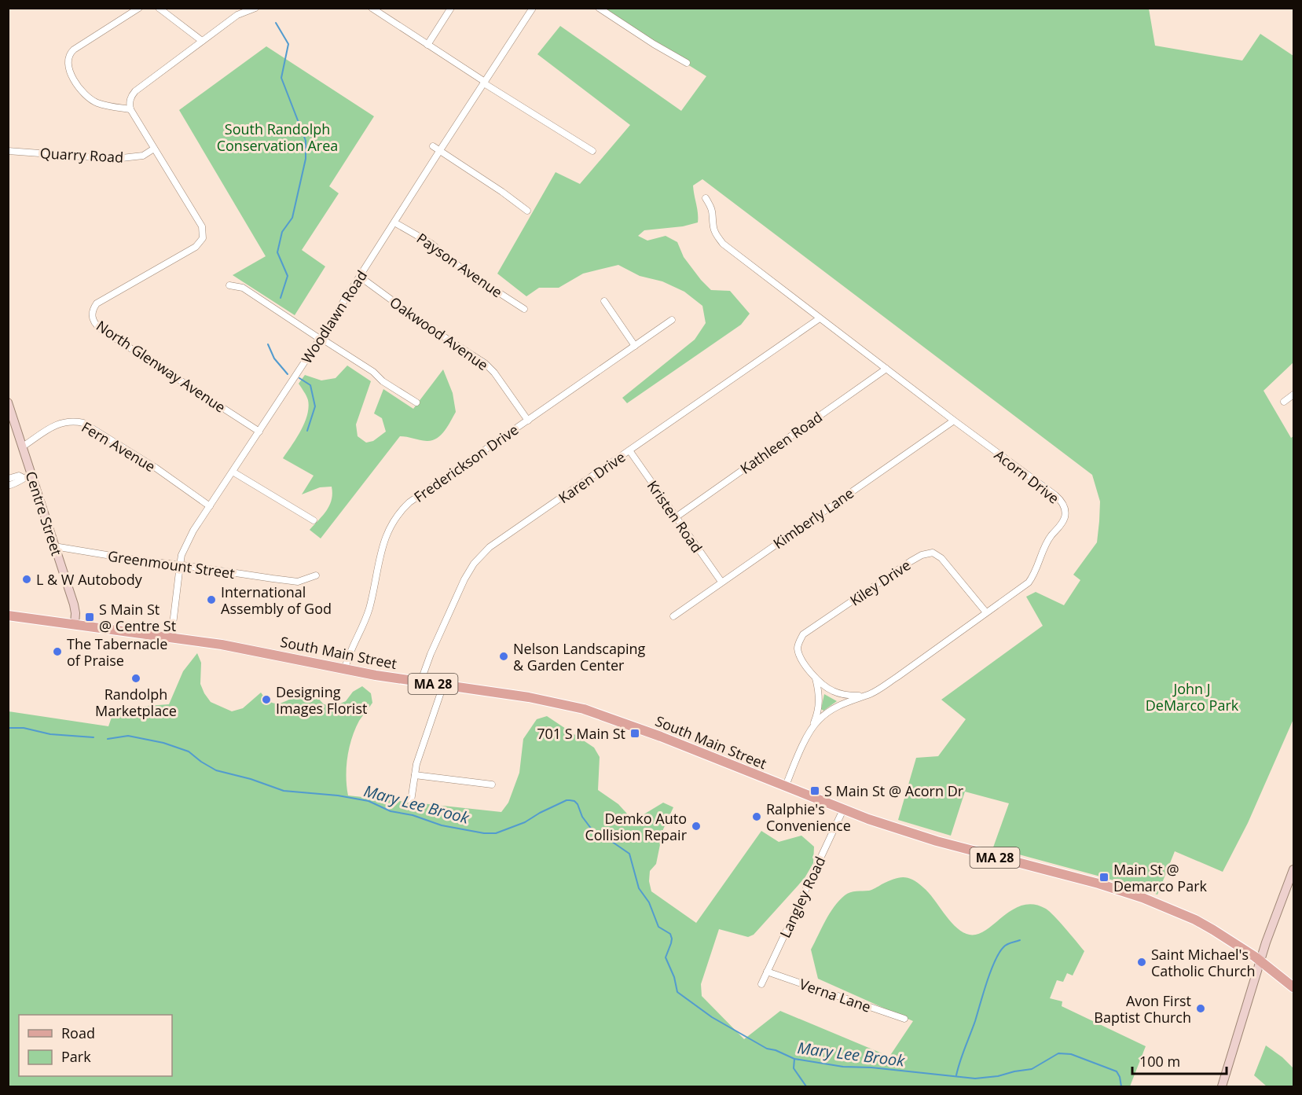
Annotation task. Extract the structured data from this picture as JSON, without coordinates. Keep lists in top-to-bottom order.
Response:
{
  "streets": {
    "main road": ["Centre Street", "South Main Street", "MA 28"],
    "street": [
      "Quarry Road",
      "Payson Avenue",
      "Woodlawn Road",
      "Oakwood Avenue",
      "North Glenway Avenue",
      "Kathleen Road",
      "Fern Avenue",
      "Frederickson Drive",
      "Acorn Drive",
      "Karen Drive",
      "Kristen Road",
      "Kimberly Lane",
      "Greenmount Street",
      "Kiley Drive",
      "Langley Road",
      "Verna Lane"
    ]
  },
  "crossings": [
    ["Quarry Road", "North Glenway Avenue"],
    ["Payson Avenue", "Woodlawn Road"],
    ["Woodlawn Road", "Oakwood Avenue"],
    ["Woodlawn Road", "North Glenway Avenue"],
    ["Woodlawn Road", "Fern Avenue"],
    ["Woodlawn Road", "Greenmount Street"],
    ["Woodlawn Road", "South Main Street"],
    ["Oakwood Avenue", "Frederickson Drive"],
    ["Kathleen Road", "Acorn Drive"],
    ["Kathleen Road", "Kristen Road"],
    ["Fern Avenue", "Centre Street"],
    ["Frederickson Drive", "South Main Street"],
    ["Acorn Drive", "Karen Drive"],
    ["Acorn Drive", "Kimberly Lane"],
    ["Acorn Drive", "Kiley Drive"],
    ["Acorn Drive", "South Main Street"],
    ["Karen Drive", "Kristen Road"],
    ["Karen Drive", "South Main Street"],
    ["Centre Street", "Greenmount Street"],
    ["Centre Street", "South Main Street"],
    ["Kristen Road", "Kimberly Lane"],
    ["South Main Street", "MA 28"],
    ["South Main Street", "Langley Road"],
    ["MA 28", "Langley Road"],
    ["Langley Road", "Verna Lane"]
  ],
  "water": ["Mary Lee Brook"],
  "parks": ["South Randolph Conservation Area", "John J DeMarco Park"],
  "places": {
    "other": [
      "L & W Autobody",
      "International Assembly of God",
      "The Tabernacle of Praise",
      "Nelson Landscaping & Garden Center",
      "Randolph Marketplace",
      "Designing Images Florist",
      "Ralphie's Convenience",
      "Demko Auto Collision Repair",
      "Saint Michael's Catholic Church",
      "Avon First Baptist Church"
    ],
    "transit": [
      "S Main St @ Centre St",
      "701 S Main St",
      "S Main St @ Acorn Dr",
      "Main St @ Demarco Park"
    ]
  },
  "legend": ["Road", "Park"],
  "scale_bar": "100 m"
}
